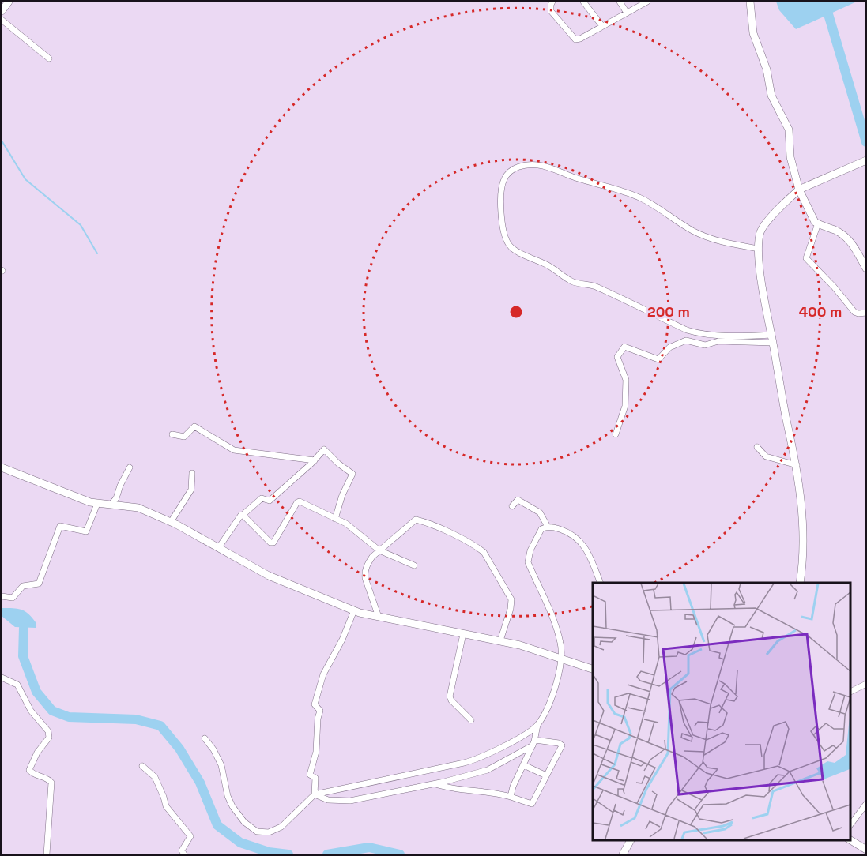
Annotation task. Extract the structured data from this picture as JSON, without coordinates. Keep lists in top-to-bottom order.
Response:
{
  "rings": ["200 m", "400 m"]
}
